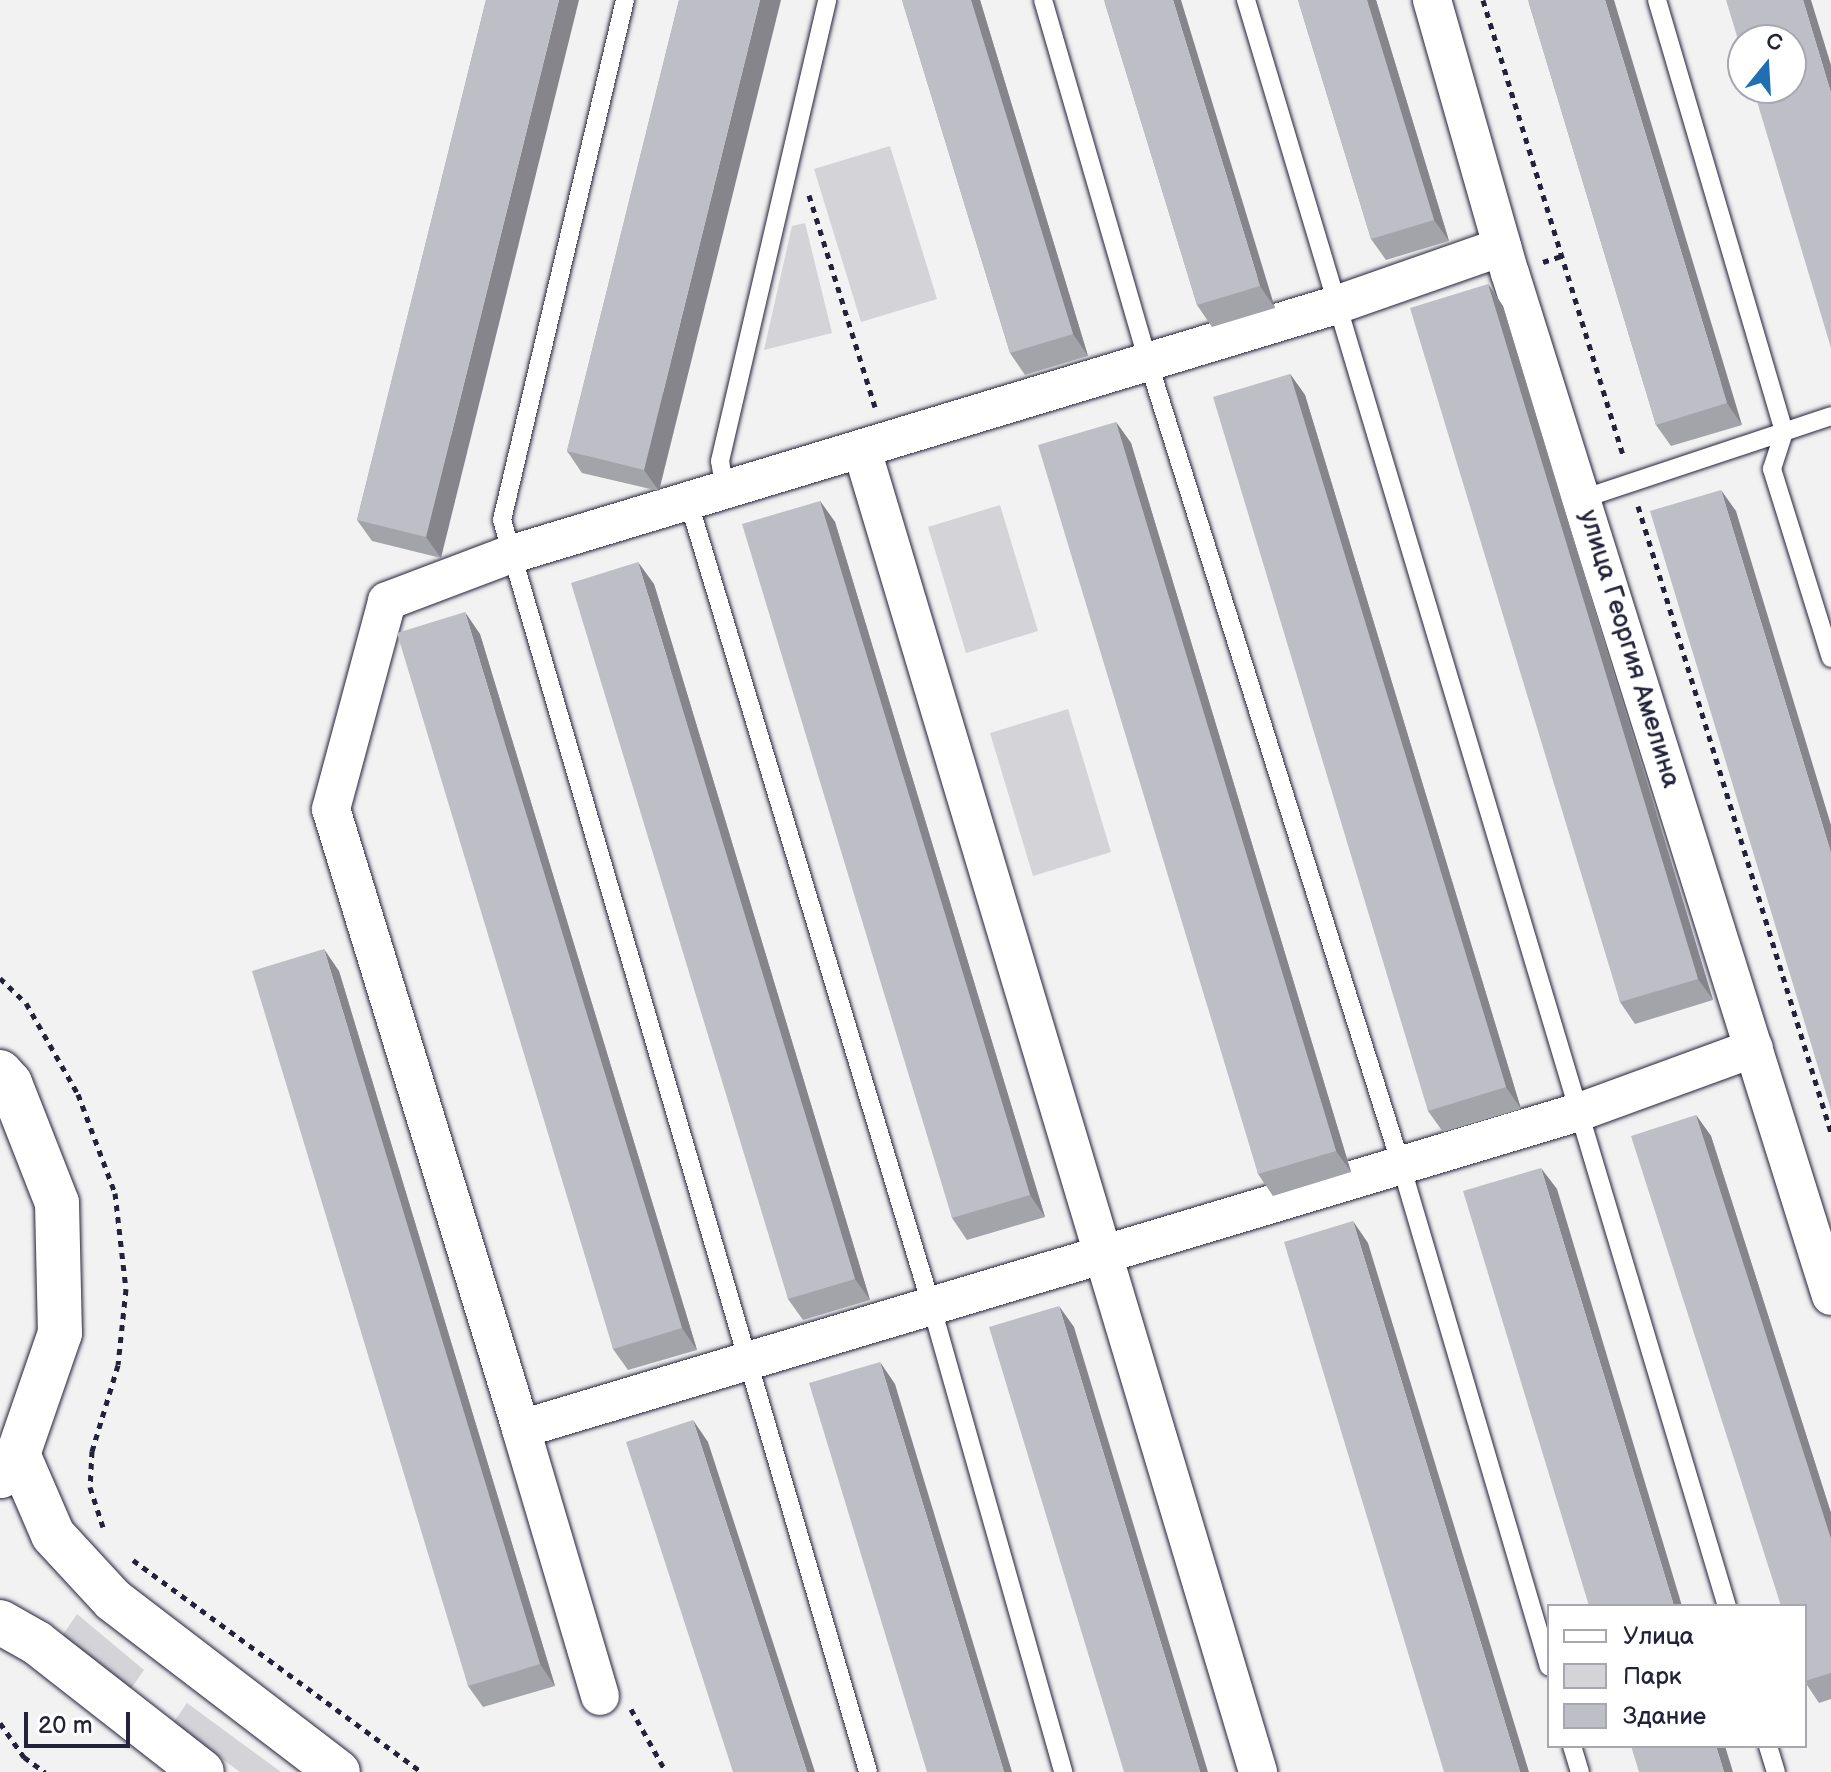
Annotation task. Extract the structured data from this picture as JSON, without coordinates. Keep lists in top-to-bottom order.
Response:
{
  "streets": {
    "street": ["улица Георгия Амелина"]
  },
  "legend": ["Улица", "Парк", "Здание"],
  "scale_bar": "20 m",
  "north": "top"
}
